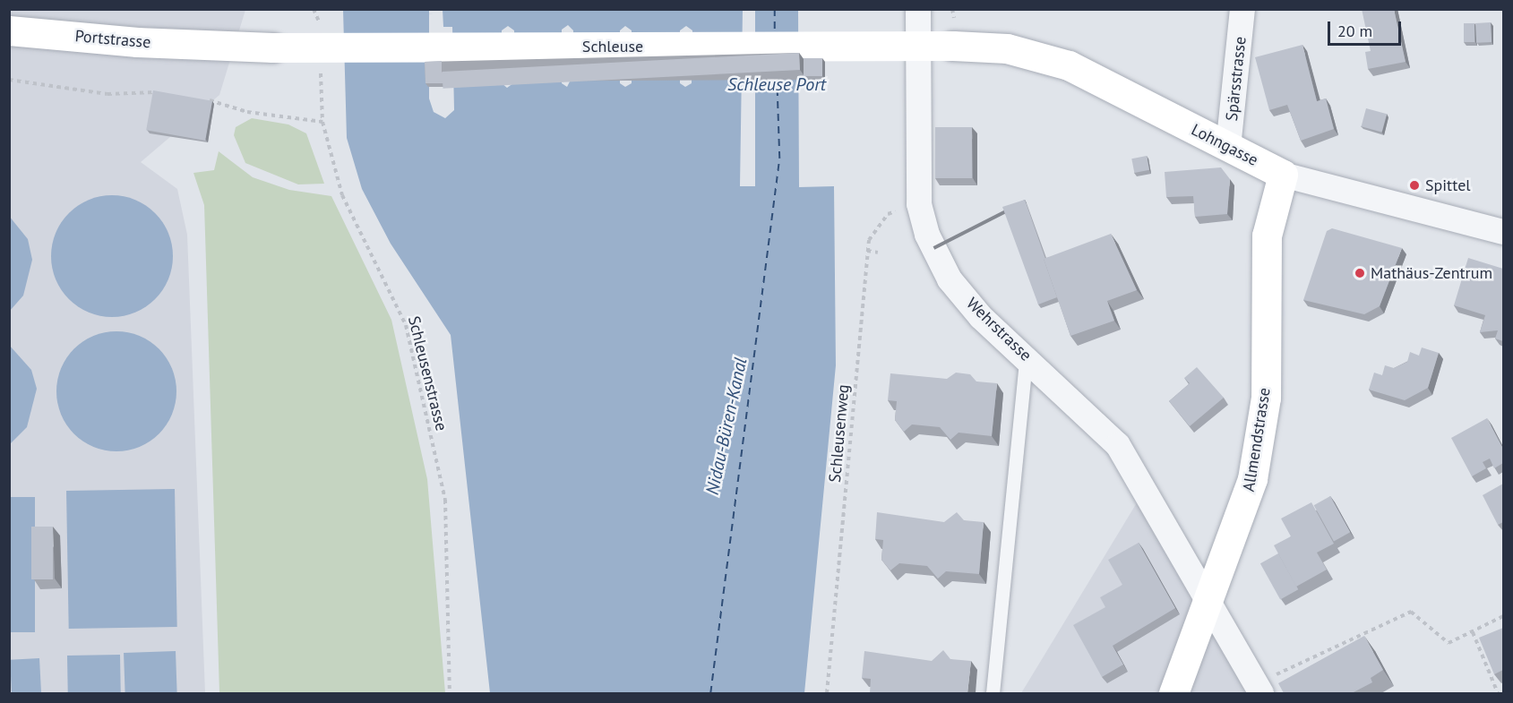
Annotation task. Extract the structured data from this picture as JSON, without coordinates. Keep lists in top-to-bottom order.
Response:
{
  "streets": {
    "main road": [
      "Portstrasse",
      "Schleuse",
      "Lohngasse",
      "Allmendstrasse"
    ],
    "street": ["Spärsstrasse", "Wehrstrasse"],
    "path": ["Schleusenstrasse", "Schleusenweg"]
  },
  "crossings": [
    ["Portstrasse", "Schleuse"],
    ["Schleuse", "Lohngasse"],
    ["Spärsstrasse", "Lohngasse"],
    ["Lohngasse", "Allmendstrasse"],
    ["Wehrstrasse", "Schleusenweg"],
    ["Wehrstrasse", "Allmendstrasse"]
  ],
  "water": ["Schleuse Port", "Nidau-Büren-Kanal"],
  "places": ["Spittel", "Mathäus-Zentrum"],
  "scale_bar": "20 m"
}
